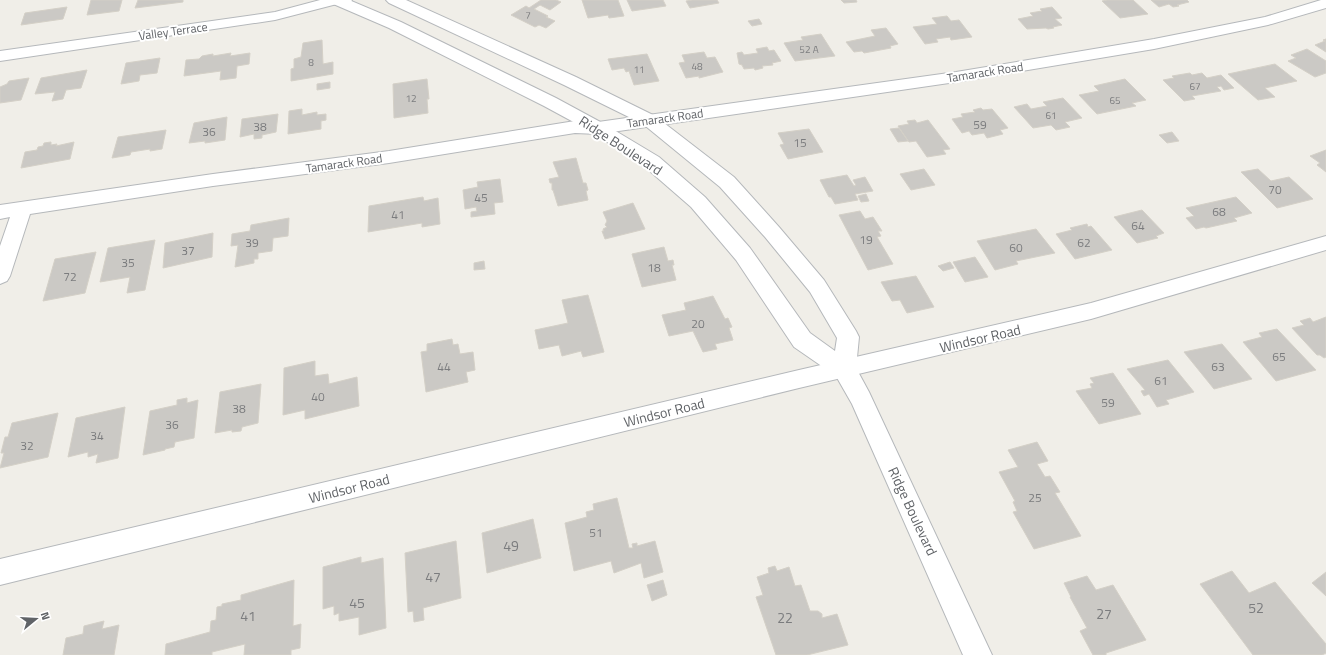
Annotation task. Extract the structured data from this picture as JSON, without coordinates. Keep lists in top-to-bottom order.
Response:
{
  "streets": {
    "street": [
      "Valley Terrace",
      "Tamarack Road",
      "Ridge Boulevard",
      "Windsor Road"
    ]
  },
  "crossings": [
    ["Valley Terrace", "Ridge Boulevard"],
    ["Tamarack Road", "Ridge Boulevard"],
    ["Ridge Boulevard", "Windsor Road"]
  ],
  "house_numbers": [
    "7",
    "52 A",
    "8",
    "48",
    "11",
    "67",
    "12",
    "65",
    "61",
    "59",
    "38",
    "36",
    "15",
    "70",
    "45",
    "68",
    "41",
    "64",
    "19",
    "39",
    "62",
    "60",
    "37",
    "35",
    "18",
    "72",
    "20",
    "65",
    "44",
    "63",
    "61",
    "40",
    "59",
    "38",
    "36",
    "34",
    "32",
    "25",
    "51",
    "49",
    "47",
    "45",
    "52",
    "27",
    "41",
    "22"
  ],
  "north": "right"
}
